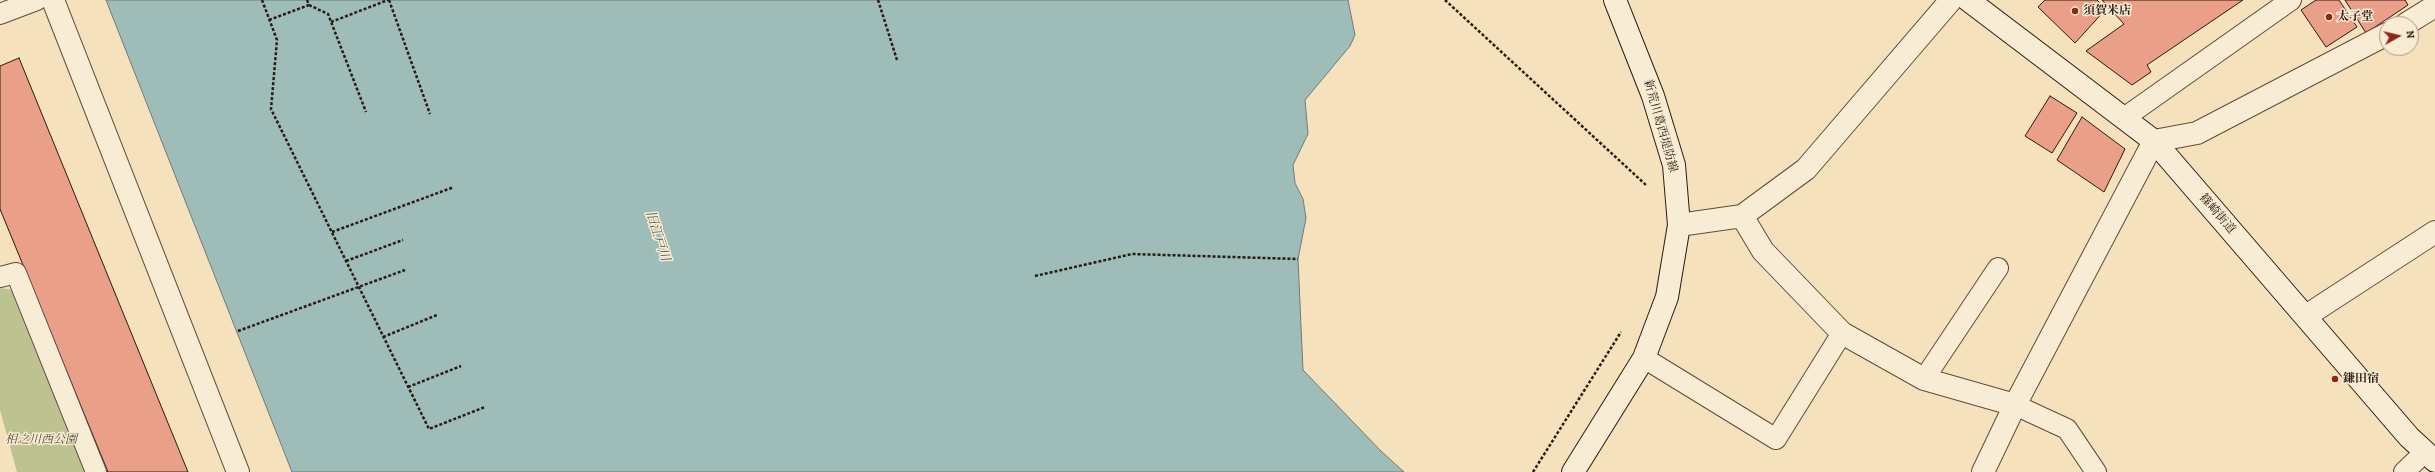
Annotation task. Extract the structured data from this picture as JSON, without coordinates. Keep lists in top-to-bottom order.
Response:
{
  "streets": {
    "street": ["新荒川葛西堤防線", "篠崎街道"]
  },
  "water": ["旧江戸川"],
  "parks": ["相之川西公園"],
  "places": ["須賀米店", "太子堂", "鎌田宿"],
  "north": "right"
}
